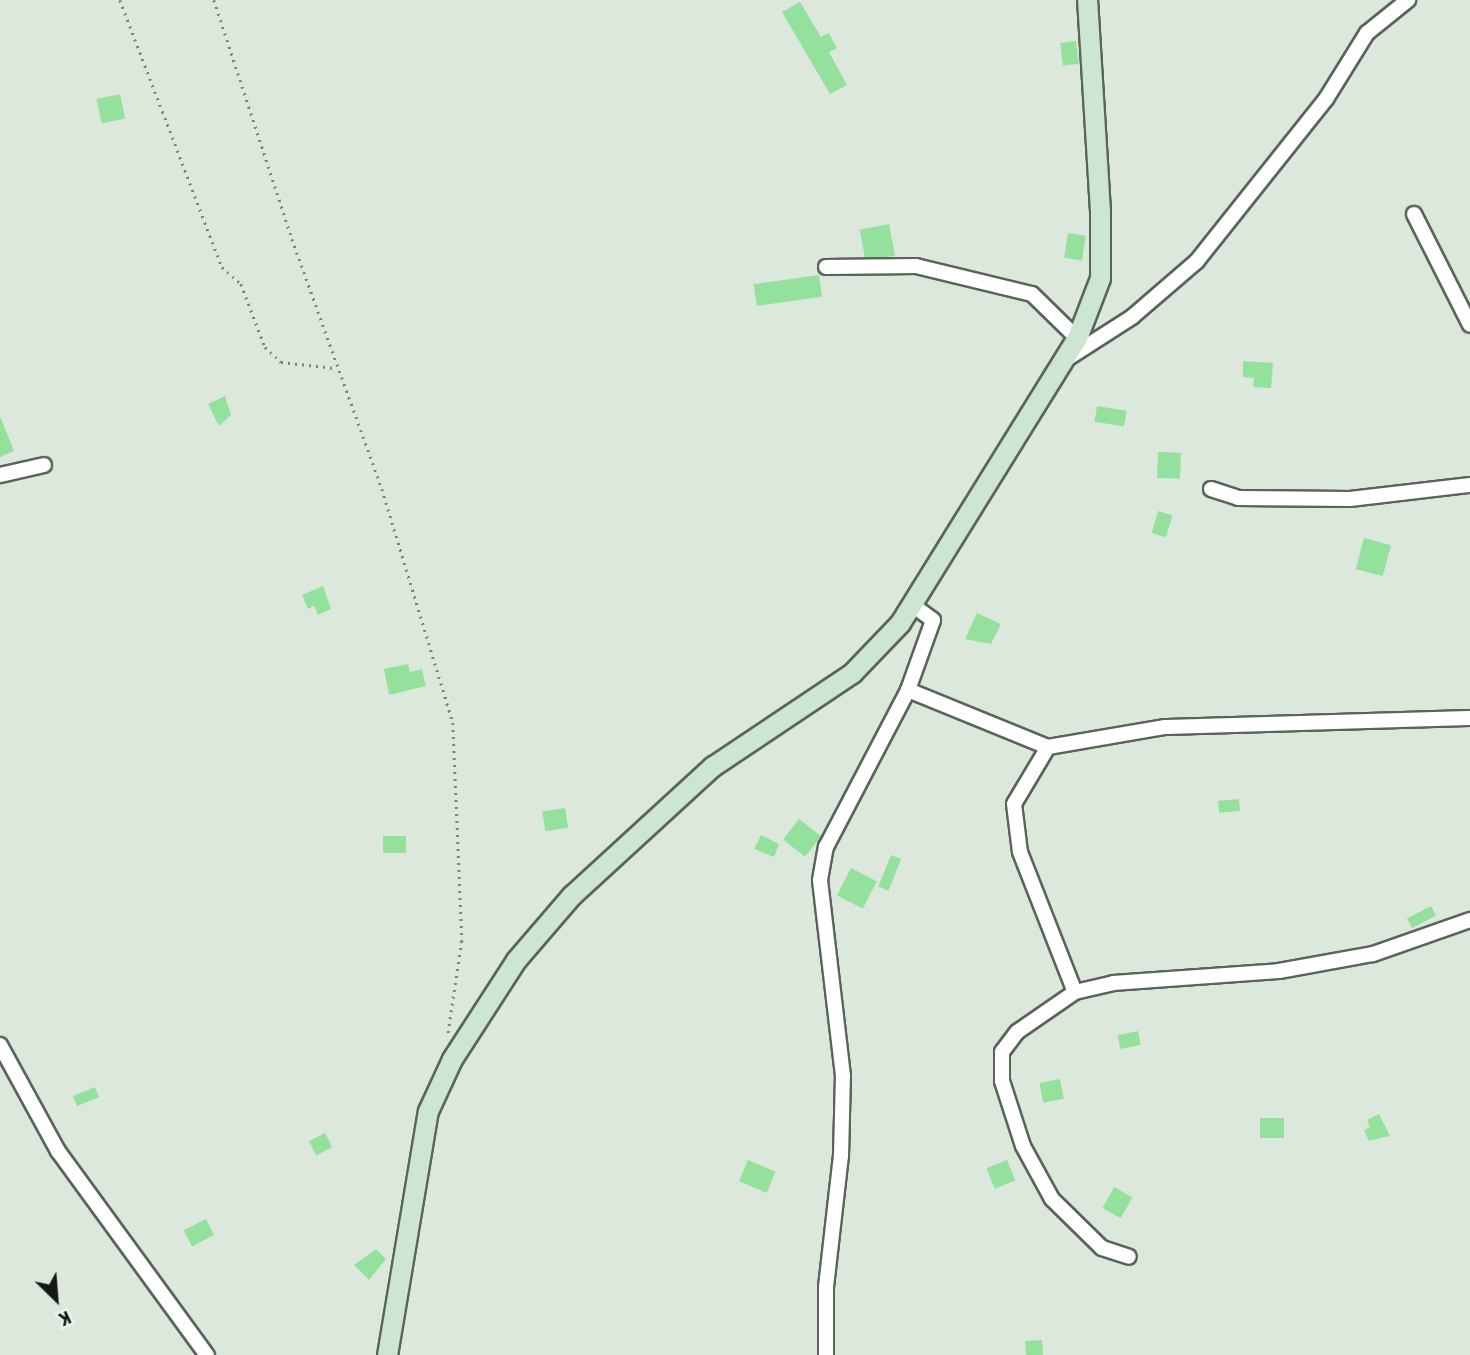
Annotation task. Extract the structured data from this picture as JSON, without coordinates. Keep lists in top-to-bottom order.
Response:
{
  "north": "bottom right"
}
